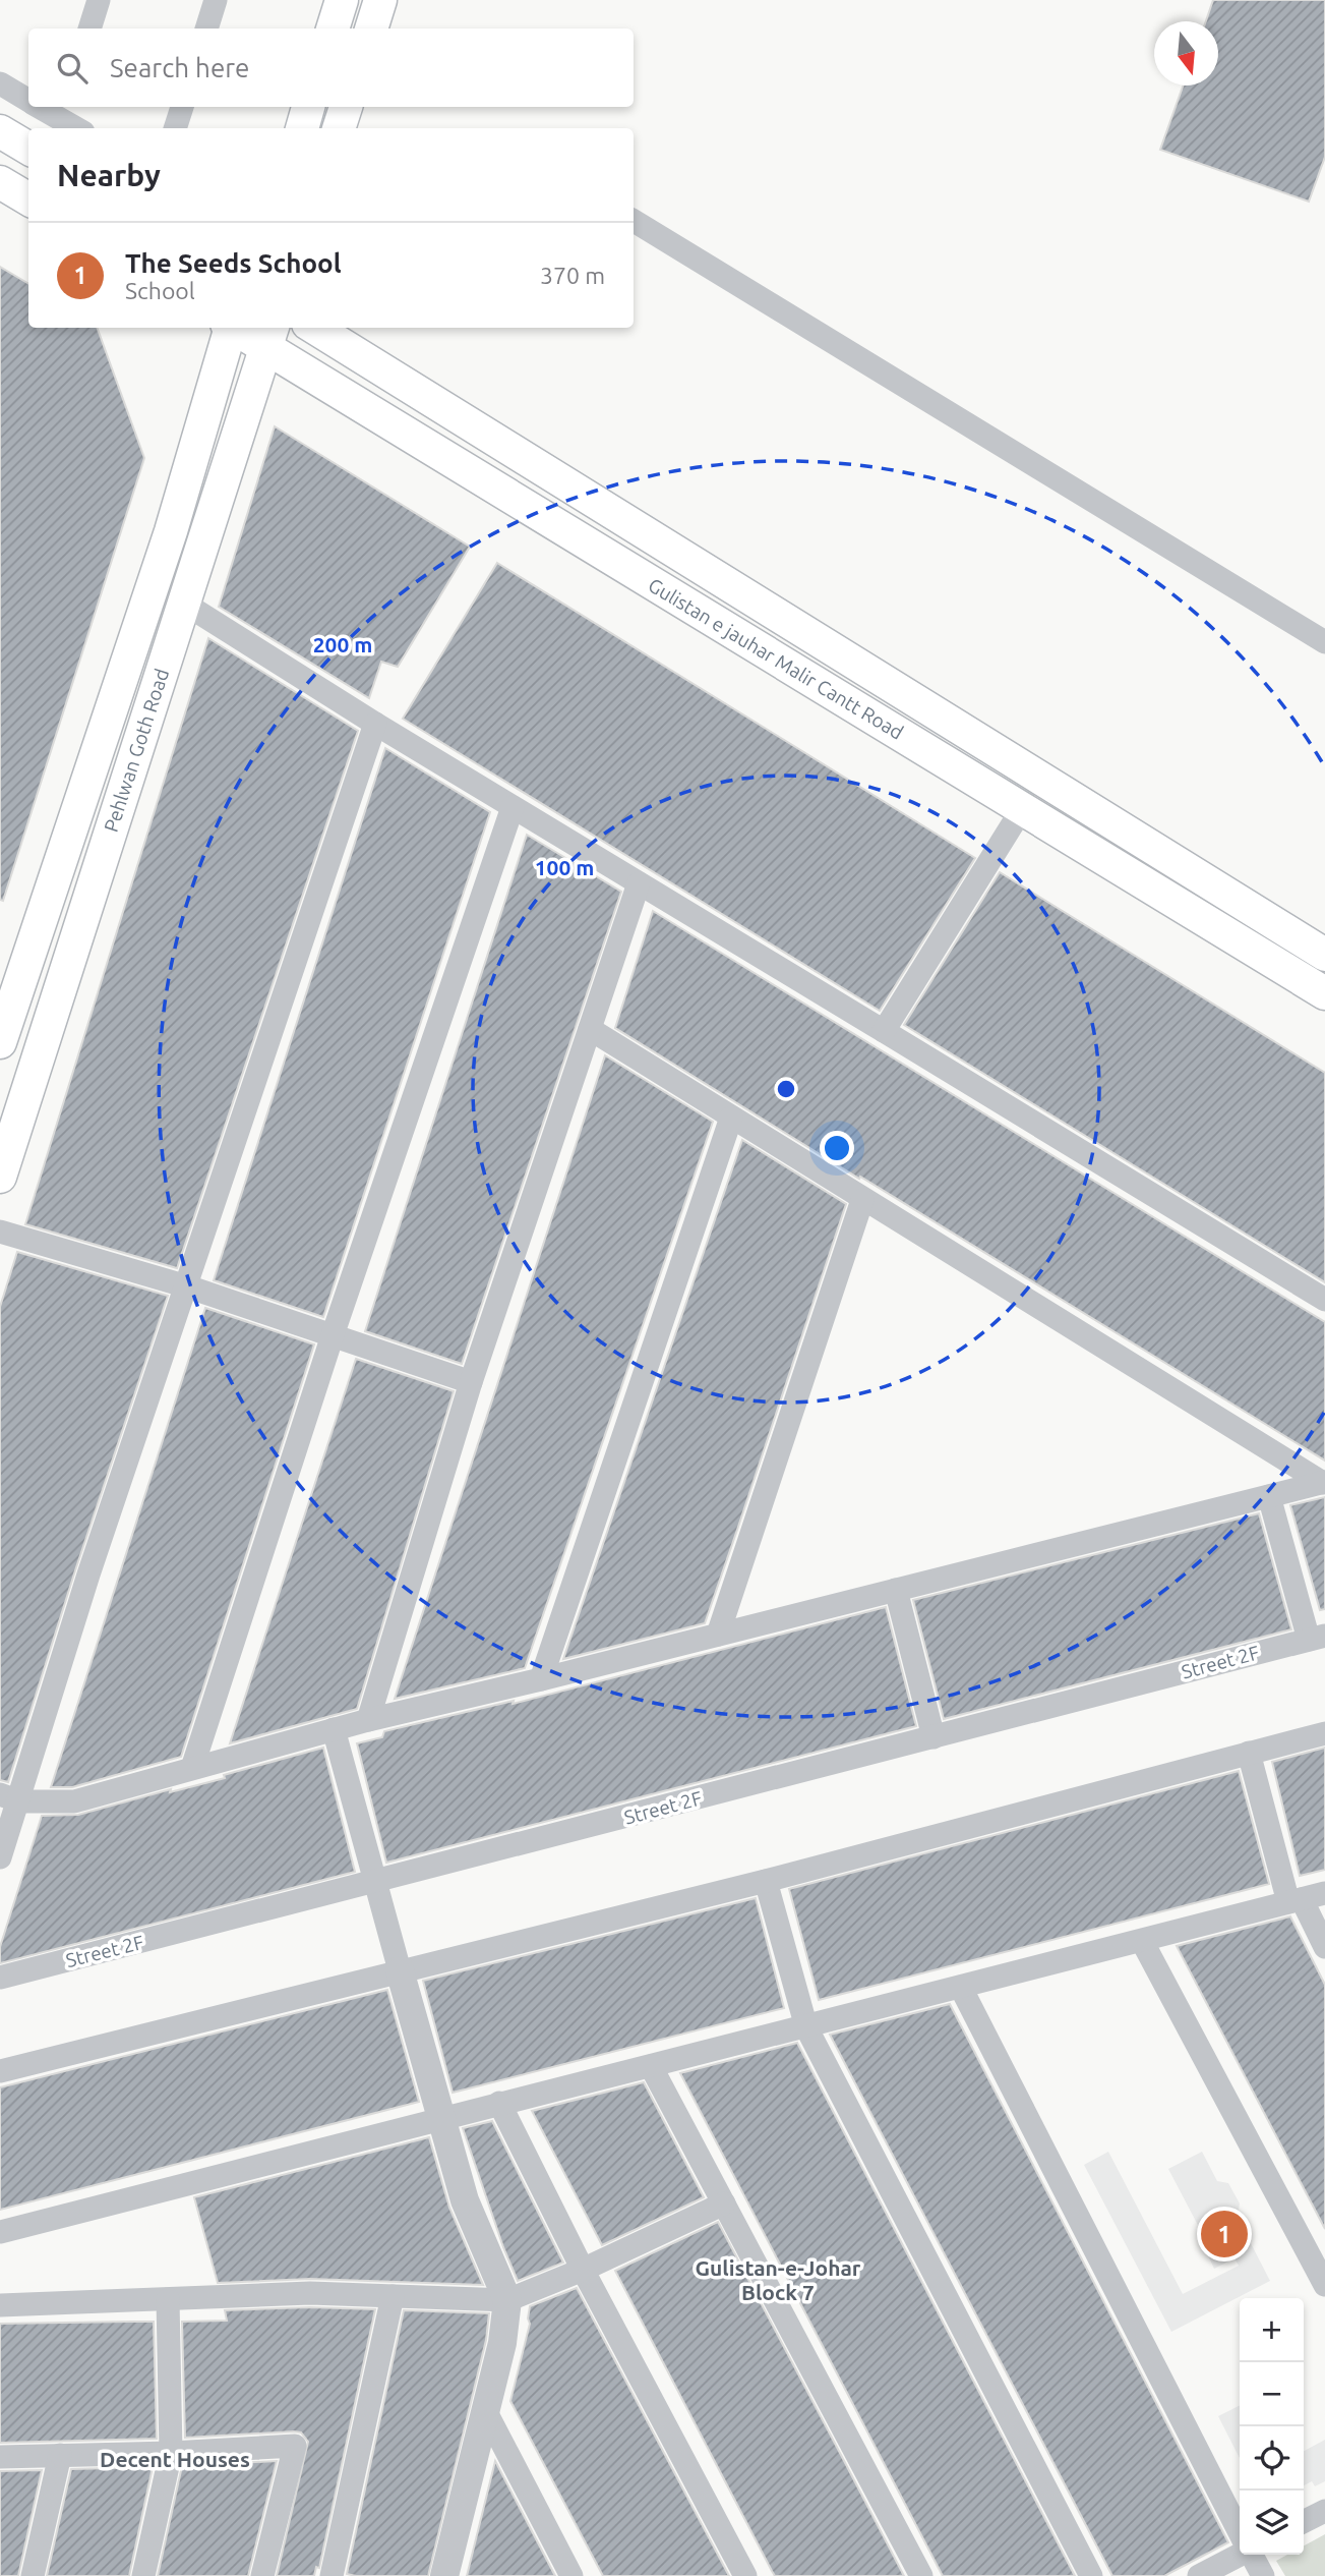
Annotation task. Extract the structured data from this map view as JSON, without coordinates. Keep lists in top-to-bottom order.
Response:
{
  "streets": {
    "main road": ["Gulistan e jauhar Malir Cantt Road", "Pehlwan Goth Road"],
    "street": ["Street 2F"]
  },
  "crossings": [
    ["Gulistan e jauhar Malir Cantt Road", "Pehlwan Goth Road"]
  ],
  "districts": ["Gulistan-e-Johar Block 7", "Decent Houses"],
  "north": "bottom",
  "page": {
    "search": "Search here",
    "heading": "Nearby",
    "list": [
      {
        "mark": "1",
        "name": "The Seeds School",
        "note": "School",
        "value": "370 m"
      }
    ],
    "pins": "1",
    "map_buttons": ["+", "−"]
  },
  "rings": ["200 m", "100 m"]
}
